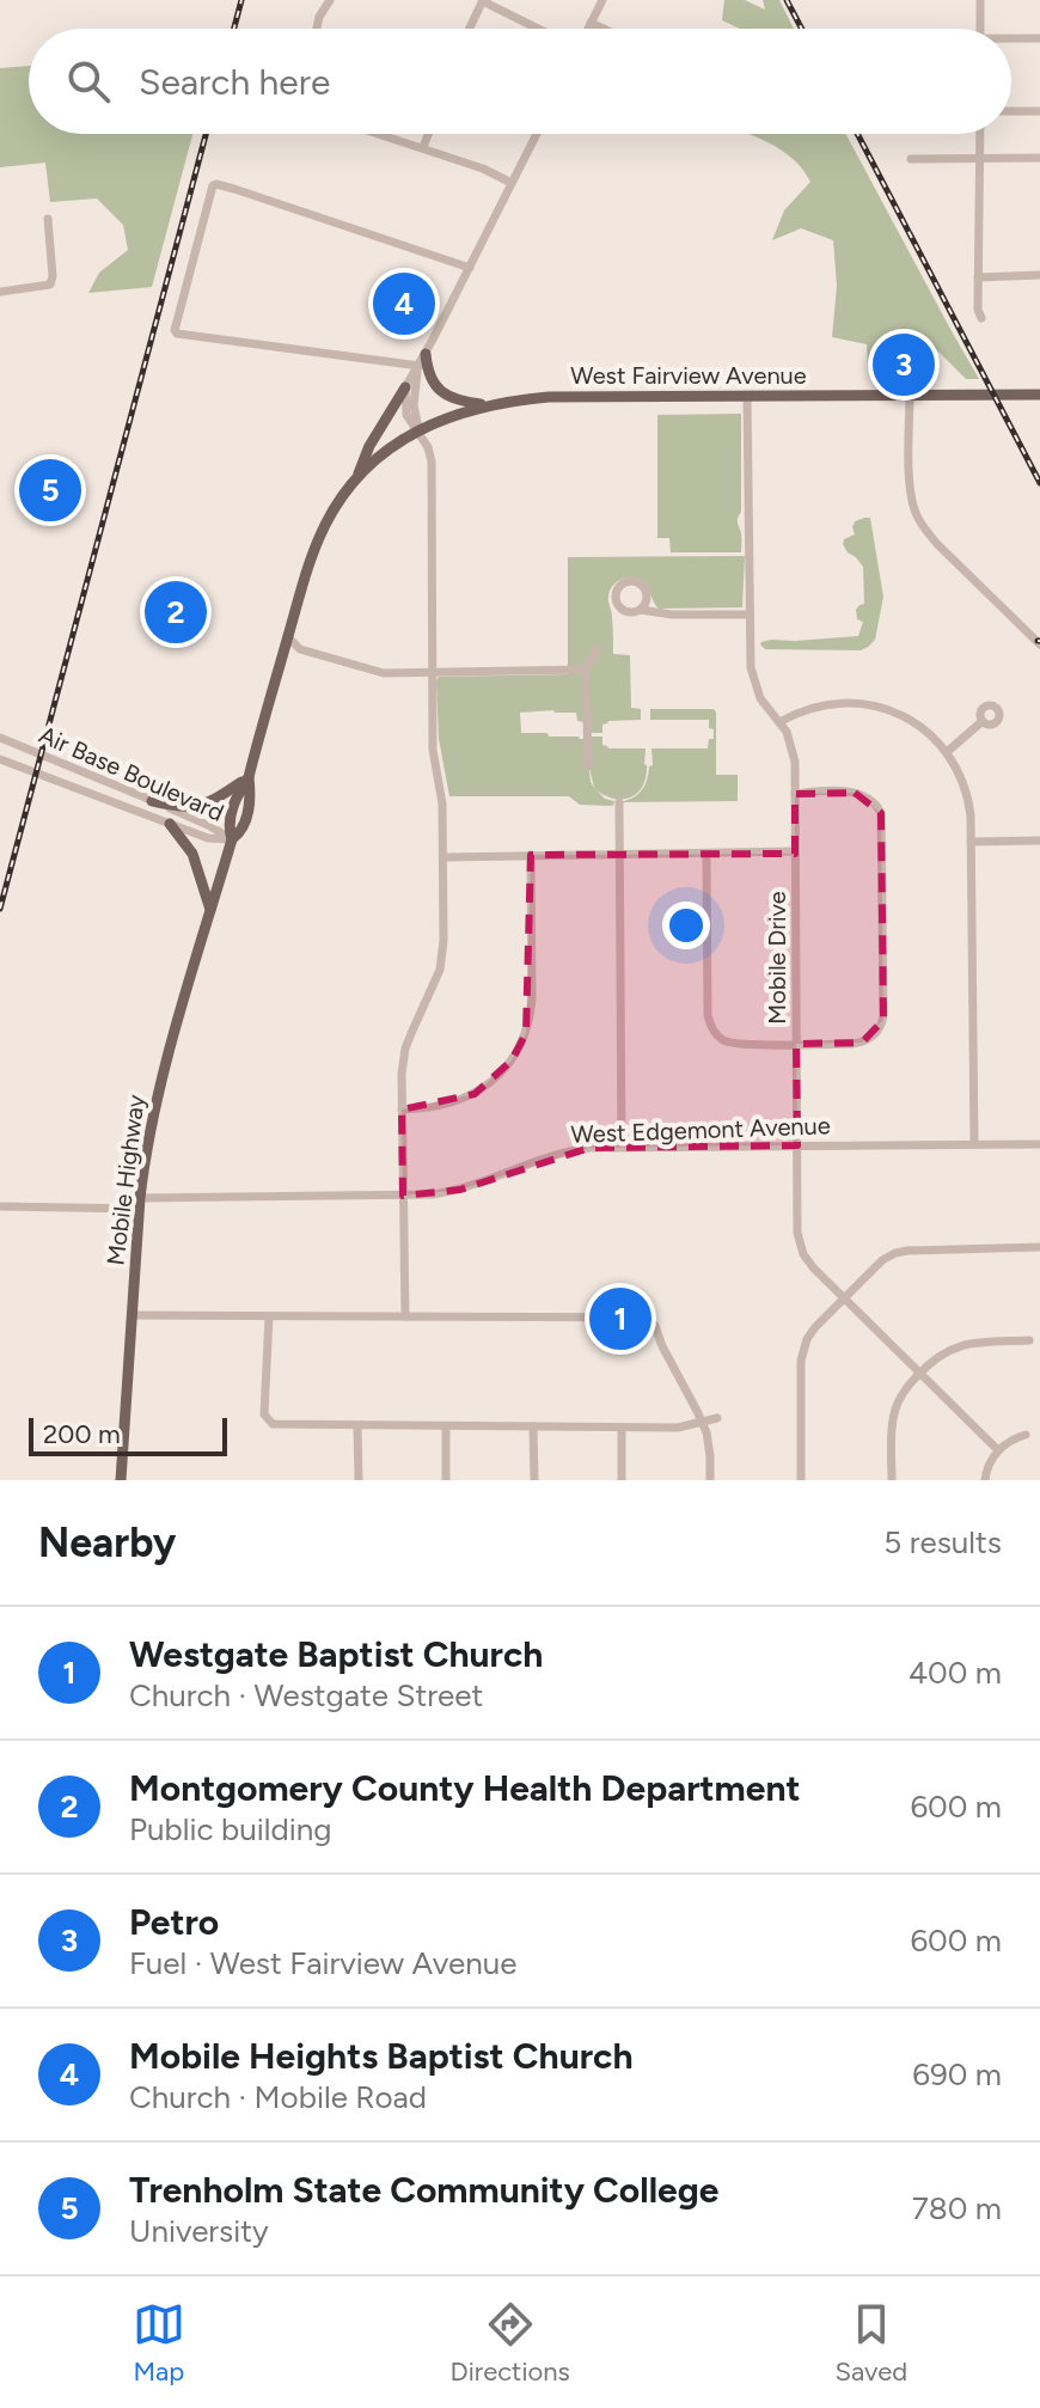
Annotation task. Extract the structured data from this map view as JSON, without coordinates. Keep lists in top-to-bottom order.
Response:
{
  "streets": {
    "main road": ["West Fairview Avenue", "Mobile Highway"],
    "street": ["Air Base Boulevard", "Mobile Drive", "West Edgemont Avenue"]
  },
  "crossings": [
    ["West Fairview Avenue", "Mobile Drive"],
    ["West Fairview Avenue", "Mobile Highway"],
    ["Air Base Boulevard", "Mobile Highway"],
    ["Mobile Drive", "West Edgemont Avenue"],
    ["West Edgemont Avenue", "Mobile Highway"]
  ],
  "scale_bar": "200 m",
  "page": {
    "search": "Search here",
    "pins": [
      "4",
      "3",
      "5",
      "2",
      "1"
    ],
    "scale": "200 m",
    "heading": ["Nearby", "5 results"],
    "list": [
      {
        "mark": "1",
        "name": "Westgate Baptist Church",
        "note": "Church · Westgate Street",
        "value": "400 m"
      },
      {
        "mark": "2",
        "name": "Montgomery County Health Department",
        "note": "Public building",
        "value": "600 m"
      },
      {
        "mark": "3",
        "name": "Petro",
        "note": "Fuel · West Fairview Avenue",
        "value": "600 m"
      },
      {
        "mark": "4",
        "name": "Mobile Heights Baptist Church",
        "note": "Church · Mobile Road",
        "value": "690 m"
      },
      {
        "mark": "5",
        "name": "Trenholm State Community College",
        "note": "University",
        "value": "780 m"
      }
    ],
    "nav": ["Map", "Directions", "Saved"]
  }
}
